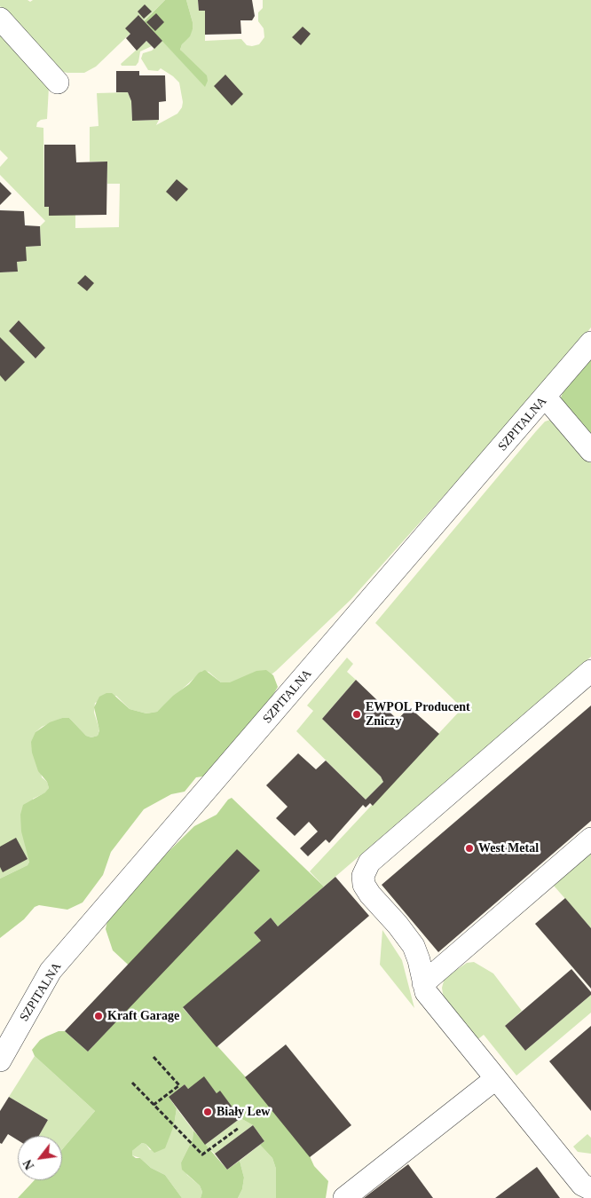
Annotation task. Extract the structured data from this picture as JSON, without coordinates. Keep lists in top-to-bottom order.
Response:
{
  "streets": {
    "street": ["SZPITALNA"]
  },
  "places": [
    "EWPOL Producent Zniczy",
    "West Metal",
    "Kraft Garage",
    "Biały Lew"
  ],
  "north": "bottom left"
}
